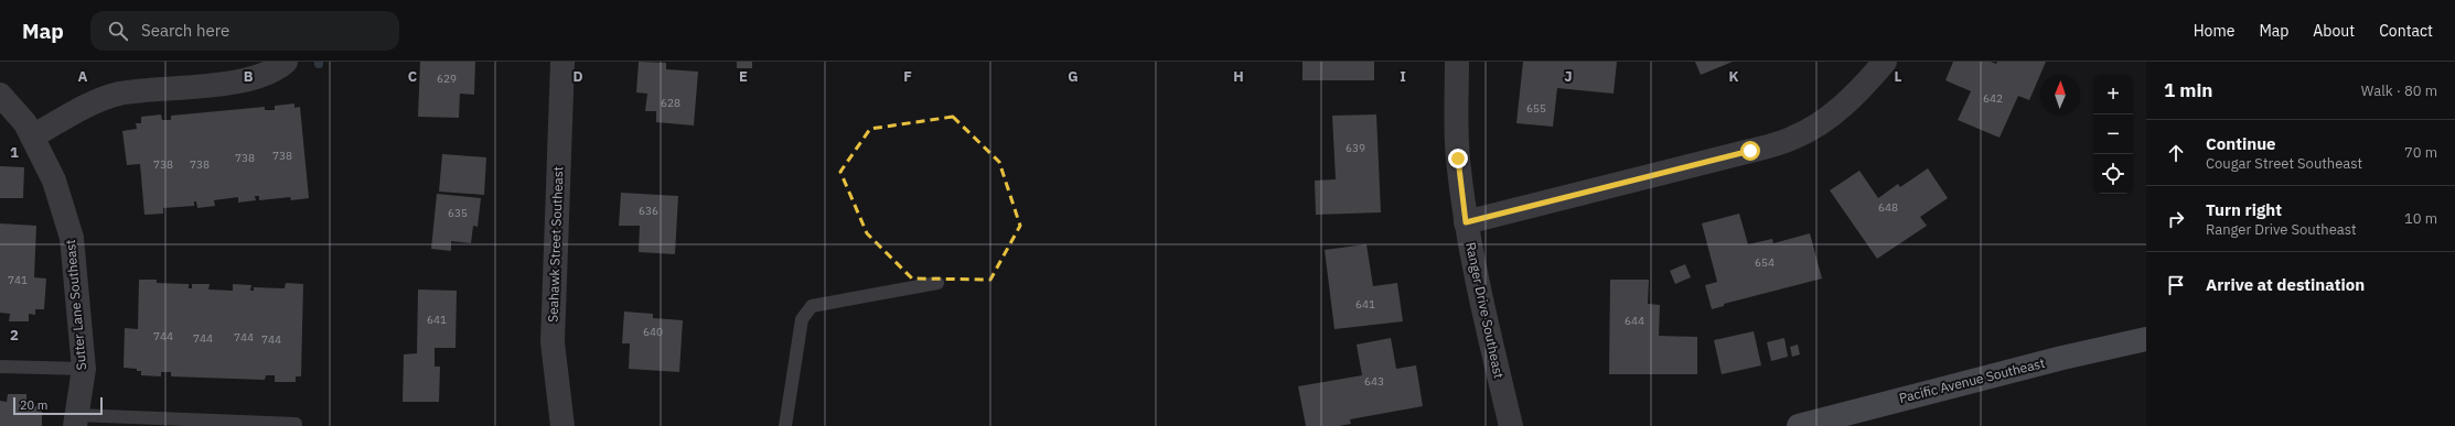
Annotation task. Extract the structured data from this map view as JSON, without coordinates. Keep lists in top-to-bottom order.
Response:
{
  "streets": {
    "main road": ["Pacific Avenue Southeast"],
    "street": ["Seahawk Street Southeast", "Sutter Lane Southeast", "Ranger Drive Southeast"]
  },
  "house_numbers": [
    "629",
    "642",
    "628",
    "655",
    "639",
    "738",
    "738",
    "738",
    "738",
    "648",
    "636",
    "635",
    "654",
    "741",
    "641",
    "641",
    "644",
    "640",
    "744",
    "744",
    "744",
    "744",
    "643"
  ],
  "scale_bar": "20 m",
  "north": "top",
  "page": {
    "header": "Map",
    "search": "Search here",
    "nav": [
      "Home",
      "Map",
      "About",
      "Contact"
    ],
    "heading": ["1 min", "Walk · 80 m"],
    "map_buttons": ["+", "−"],
    "list": [
      ["Continue", "Cougar Street Southeast", "70 m"],
      ["Turn right", "Ranger Drive Southeast", "10 m"],
      "Arrive at destination"
    ],
    "scale": "20 m"
  },
  "grid": {
    "columns": [
      "A",
      "B",
      "C",
      "D",
      "E",
      "F",
      "G",
      "H",
      "I",
      "J",
      "K",
      "L"
    ],
    "rows": ["1", "2"]
  }
}
